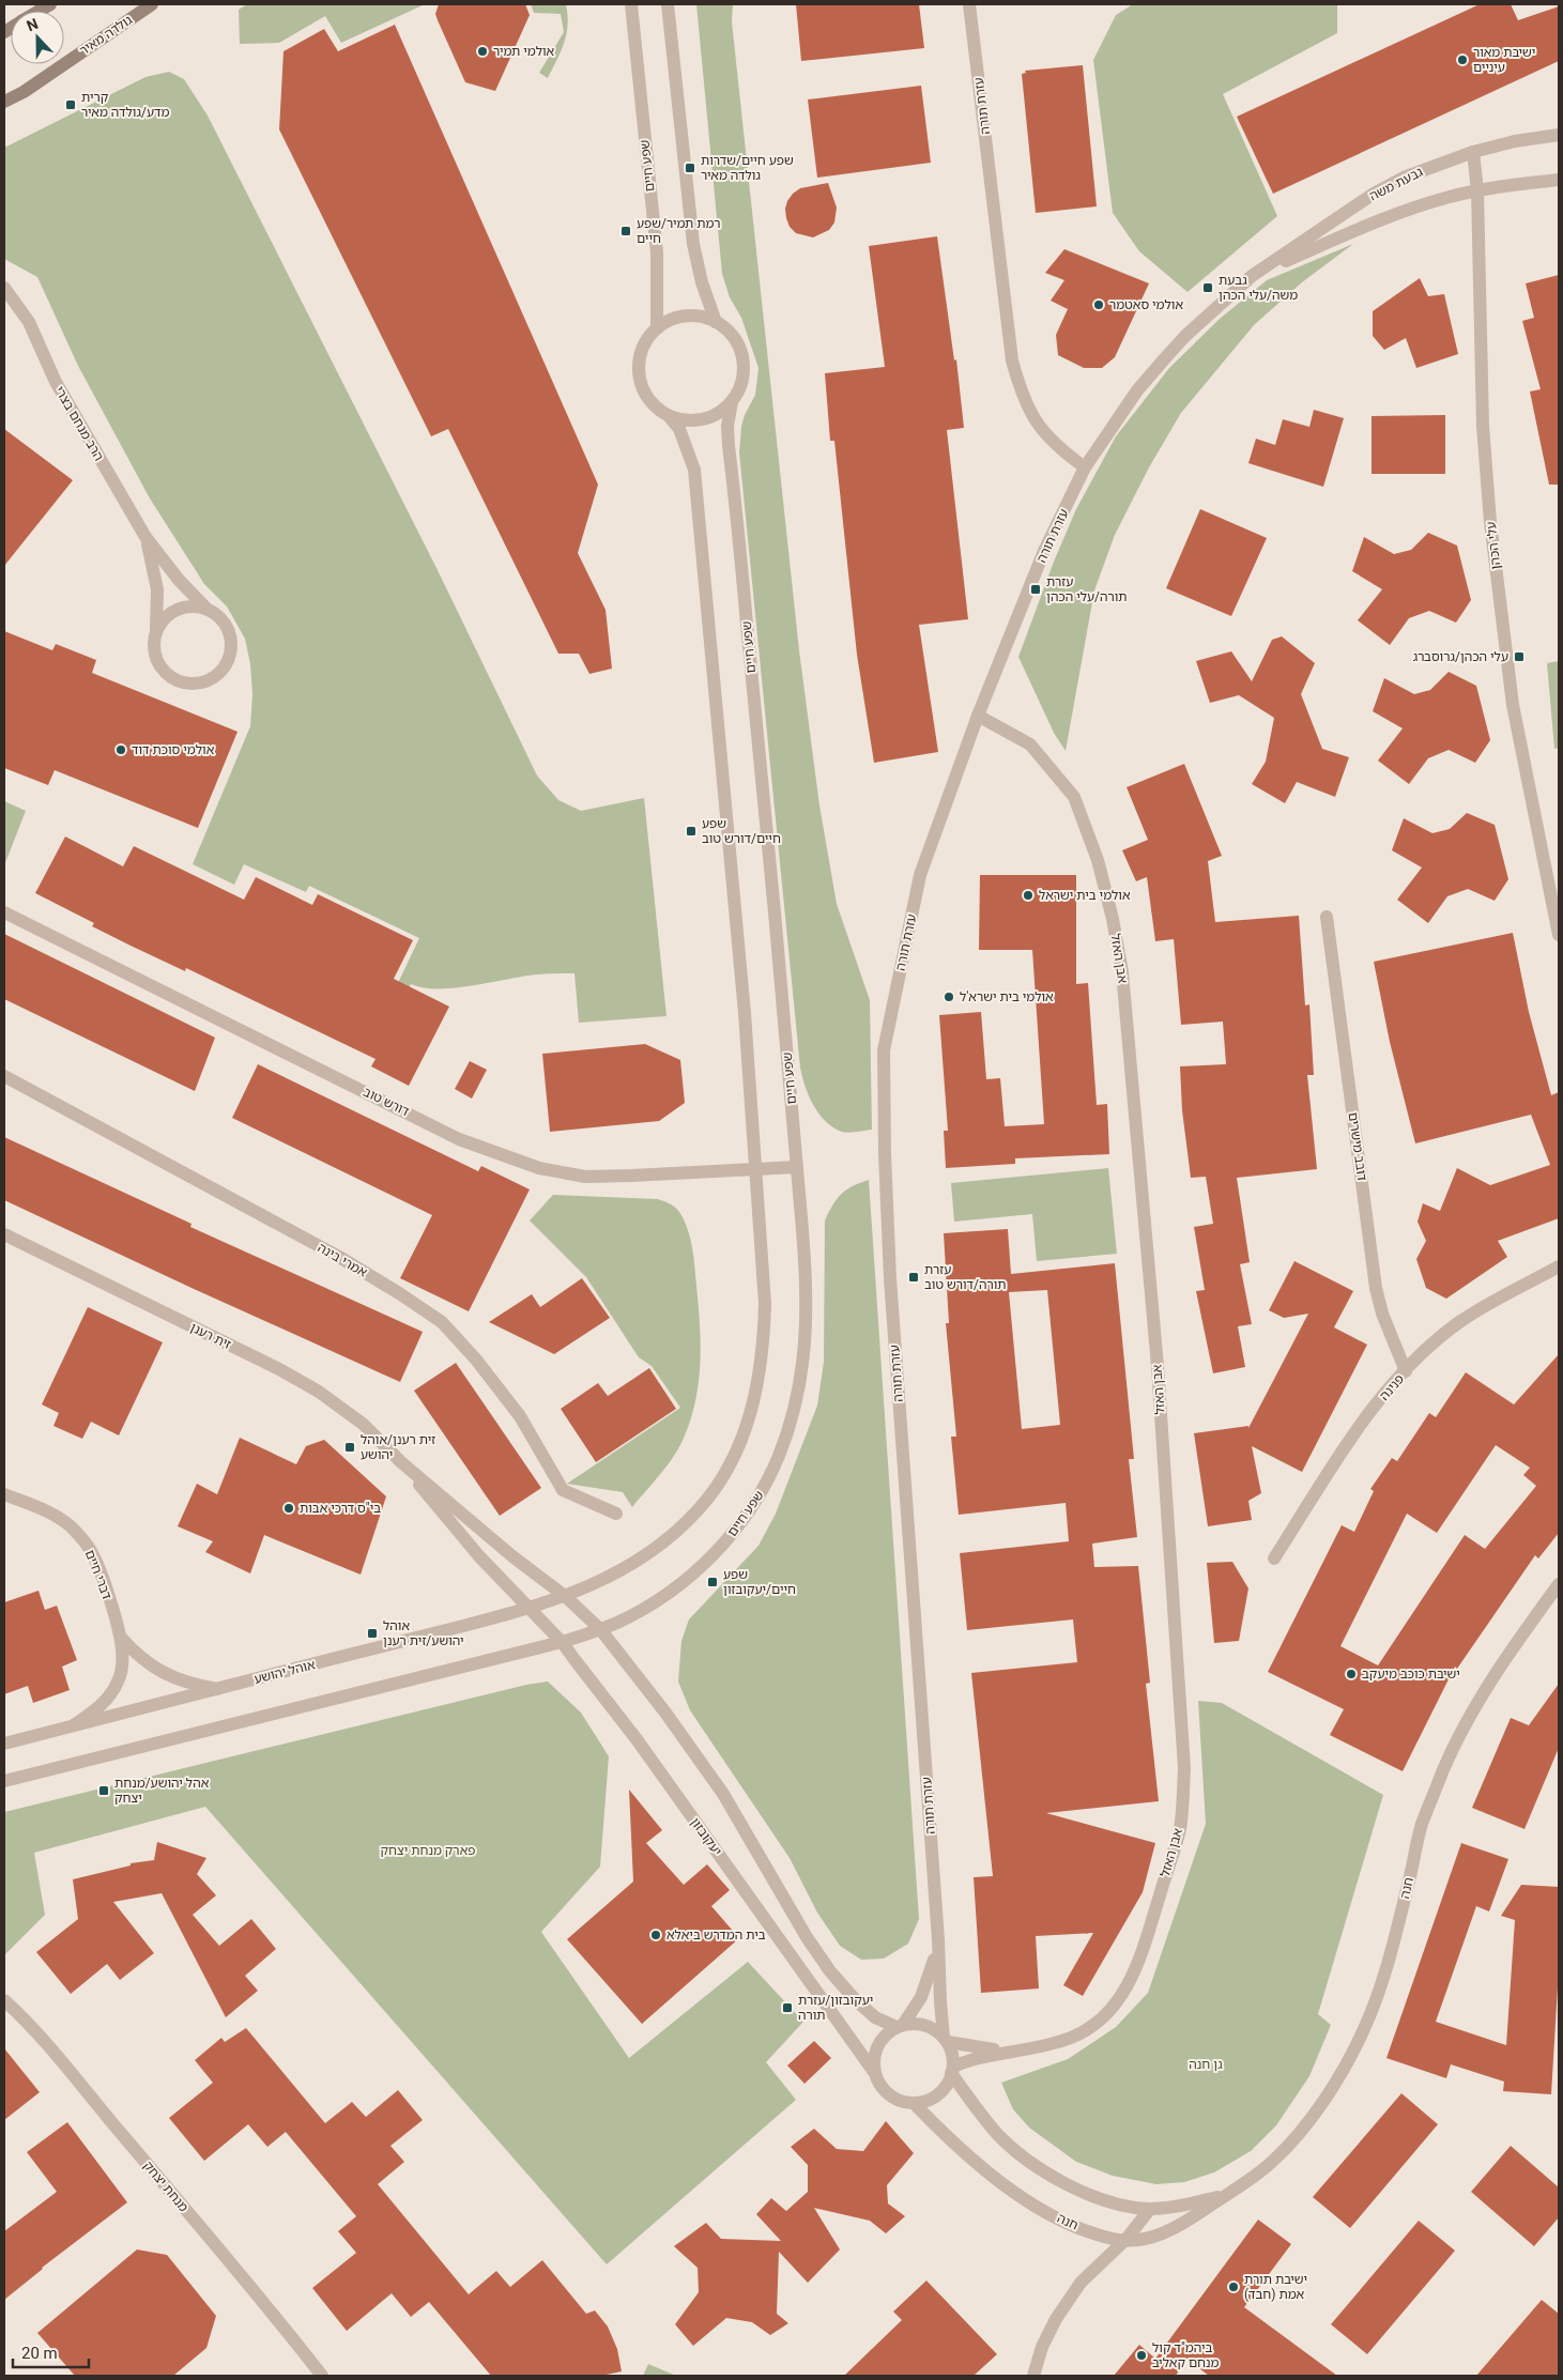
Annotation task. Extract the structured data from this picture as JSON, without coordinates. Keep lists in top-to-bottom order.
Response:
{
  "streets": {
    "main road": ["גולדה מאיר"],
    "street": [
      "עזרת תורה",
      "שפע חיים",
      "גבעת משה",
      "הרב מנחם בצרי",
      "עלי הכהן",
      "אבן האזל",
      "דורש טוב",
      "דובב מישרים",
      "אמרי בינה",
      "זית רענן",
      "פנינה",
      "דברי חיים",
      "אוהל יהושע",
      "יעקובזון",
      "חנה",
      "מנחת יצחק"
    ]
  },
  "crossings": [
    ["עזרת תורה", "גבעת משה"],
    ["עזרת תורה", "אבן האזל"],
    ["עזרת תורה", "יעקובזון"],
    ["עזרת תורה", "חנה"],
    ["שפע חיים", "דורש טוב"],
    ["שפע חיים", "יעקובזון"],
    ["גבעת משה", "עלי הכהן"],
    ["אבן האזל", "יעקובזון"],
    ["אבן האזל", "חנה"],
    ["דובב מישרים", "פנינה"],
    ["זית רענן", "אוהל יהושע"],
    ["זית רענן", "יעקובזון"],
    ["דברי חיים", "אוהל יהושע"],
    ["אוהל יהושע", "יעקובזון"],
    ["יעקובזון", "חנה"]
  ],
  "parks": ["פארק מנחת יצחק", "גן חנה"],
  "places": {
    "other": [
      "אולמי תמיר",
      "ישיבת מאור עיניים",
      "אולמי סאטמר",
      "אולמי סוכת דוד",
      "אולמי בית ישראל",
      "אולמי בית ישרא'ל",
      "בי\"ס דרכי אבות",
      "ישיבת כוכב מיעקב",
      "בית המדרש ביאלא",
      "ישיבת תורת אמת (חבד)",
      "ביהמ\"ד קול מנחם קאליב"
    ],
    "transit": [
      "קרית מדע/גולדה מאיר",
      "שפע חיים/שדרות גולדה מאיר",
      "רמת תמיר/שפע חיים",
      "גבעת משה/עלי הכהן",
      "עזרת תורה/עלי הכהן",
      "עלי הכהן/גרוסברג",
      "שפע חיים/דורש טוב",
      "עזרת תורה/דורש טוב",
      "זית רענן/אוהל יהושע",
      "שפע חיים/יעקובזון",
      "אוהל יהושע/זית רענן",
      "אהל יהושע/מנחת יצחק",
      "יעקובזון/עזרת תורה"
    ]
  },
  "scale_bar": "20 m",
  "north": "top"
}
